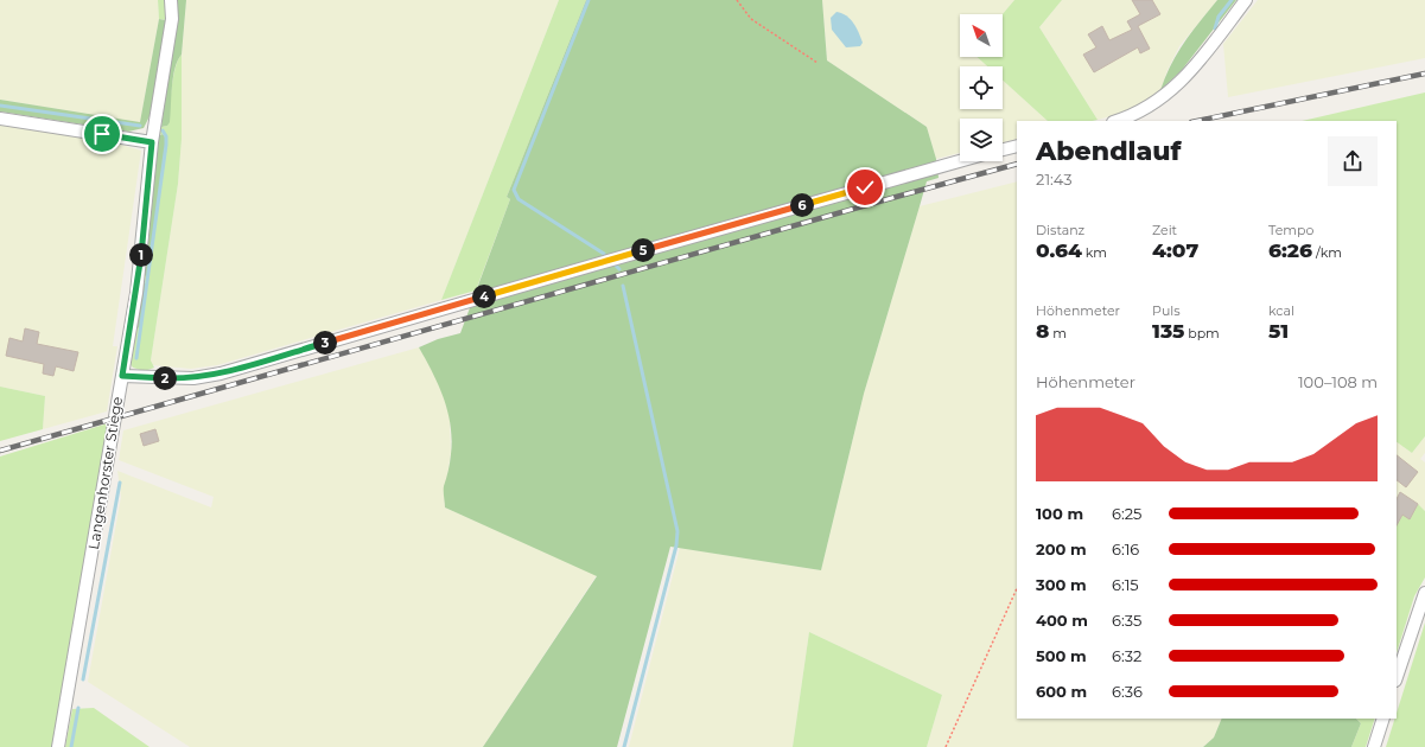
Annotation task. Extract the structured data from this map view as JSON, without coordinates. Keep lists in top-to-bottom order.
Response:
{
  "streets": {
    "street": ["Langenhorster Stiege"]
  },
  "north": "top left",
  "page": {
    "heading": ["Abendlauf", "21:43"],
    "pins": [
      "6",
      "5",
      "1",
      "4",
      "3",
      "2"
    ],
    "stats": [
      ["Distanz", "0.64 km"],
      ["Zeit", "4:07"],
      ["Tempo", "6:26 /km"],
      ["Höhenmeter", "8 m"],
      ["Puls", "135 bpm"],
      ["kcal", "51"]
    ],
    "chart": ["Höhenmeter", "100–108 m"],
    "list": [
      {
        "name": "100 m",
        "note": "6:25"
      },
      {
        "name": "200 m",
        "note": "6:16"
      },
      {
        "name": "300 m",
        "note": "6:15"
      },
      {
        "name": "400 m",
        "note": "6:35"
      },
      {
        "name": "500 m",
        "note": "6:32"
      },
      {
        "name": "600 m",
        "note": "6:36"
      }
    ]
  }
}
